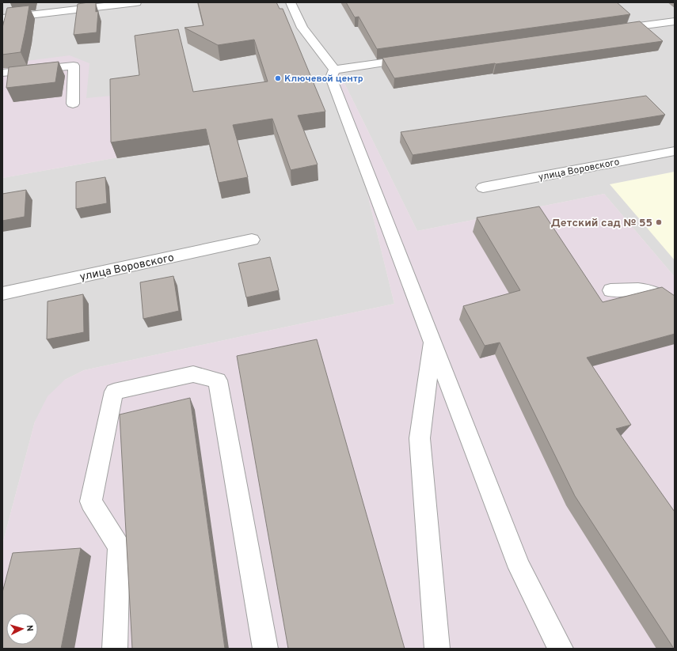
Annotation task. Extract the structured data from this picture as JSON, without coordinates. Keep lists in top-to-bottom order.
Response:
{
  "streets": {
    "street": ["улица Воровского"]
  },
  "places": ["Ключевой центр", "Детский сад № 55"],
  "north": "right"
}
